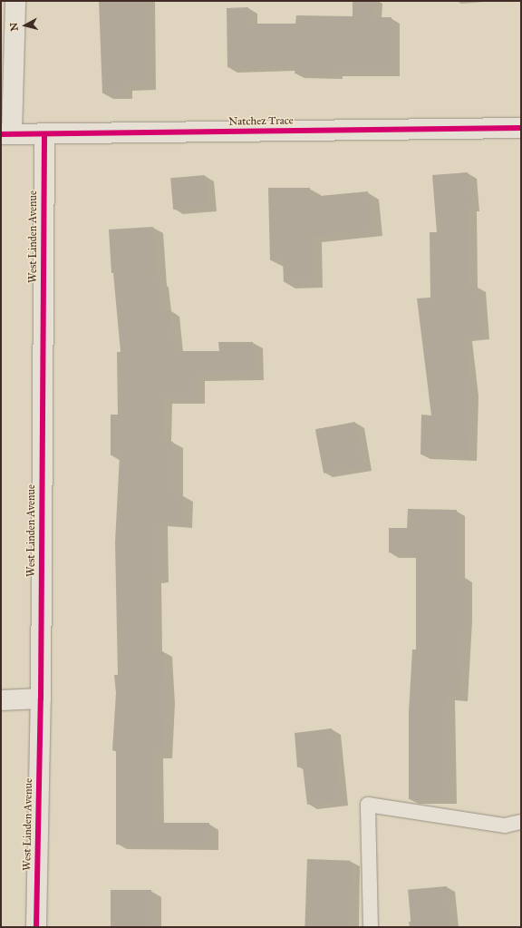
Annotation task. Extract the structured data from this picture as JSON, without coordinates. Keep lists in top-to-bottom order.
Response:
{
  "streets": {
    "street": ["Natchez Trace", "West Linden Avenue"]
  },
  "crossings": [
    ["Natchez Trace", "West Linden Avenue"]
  ],
  "north": "left"
}
